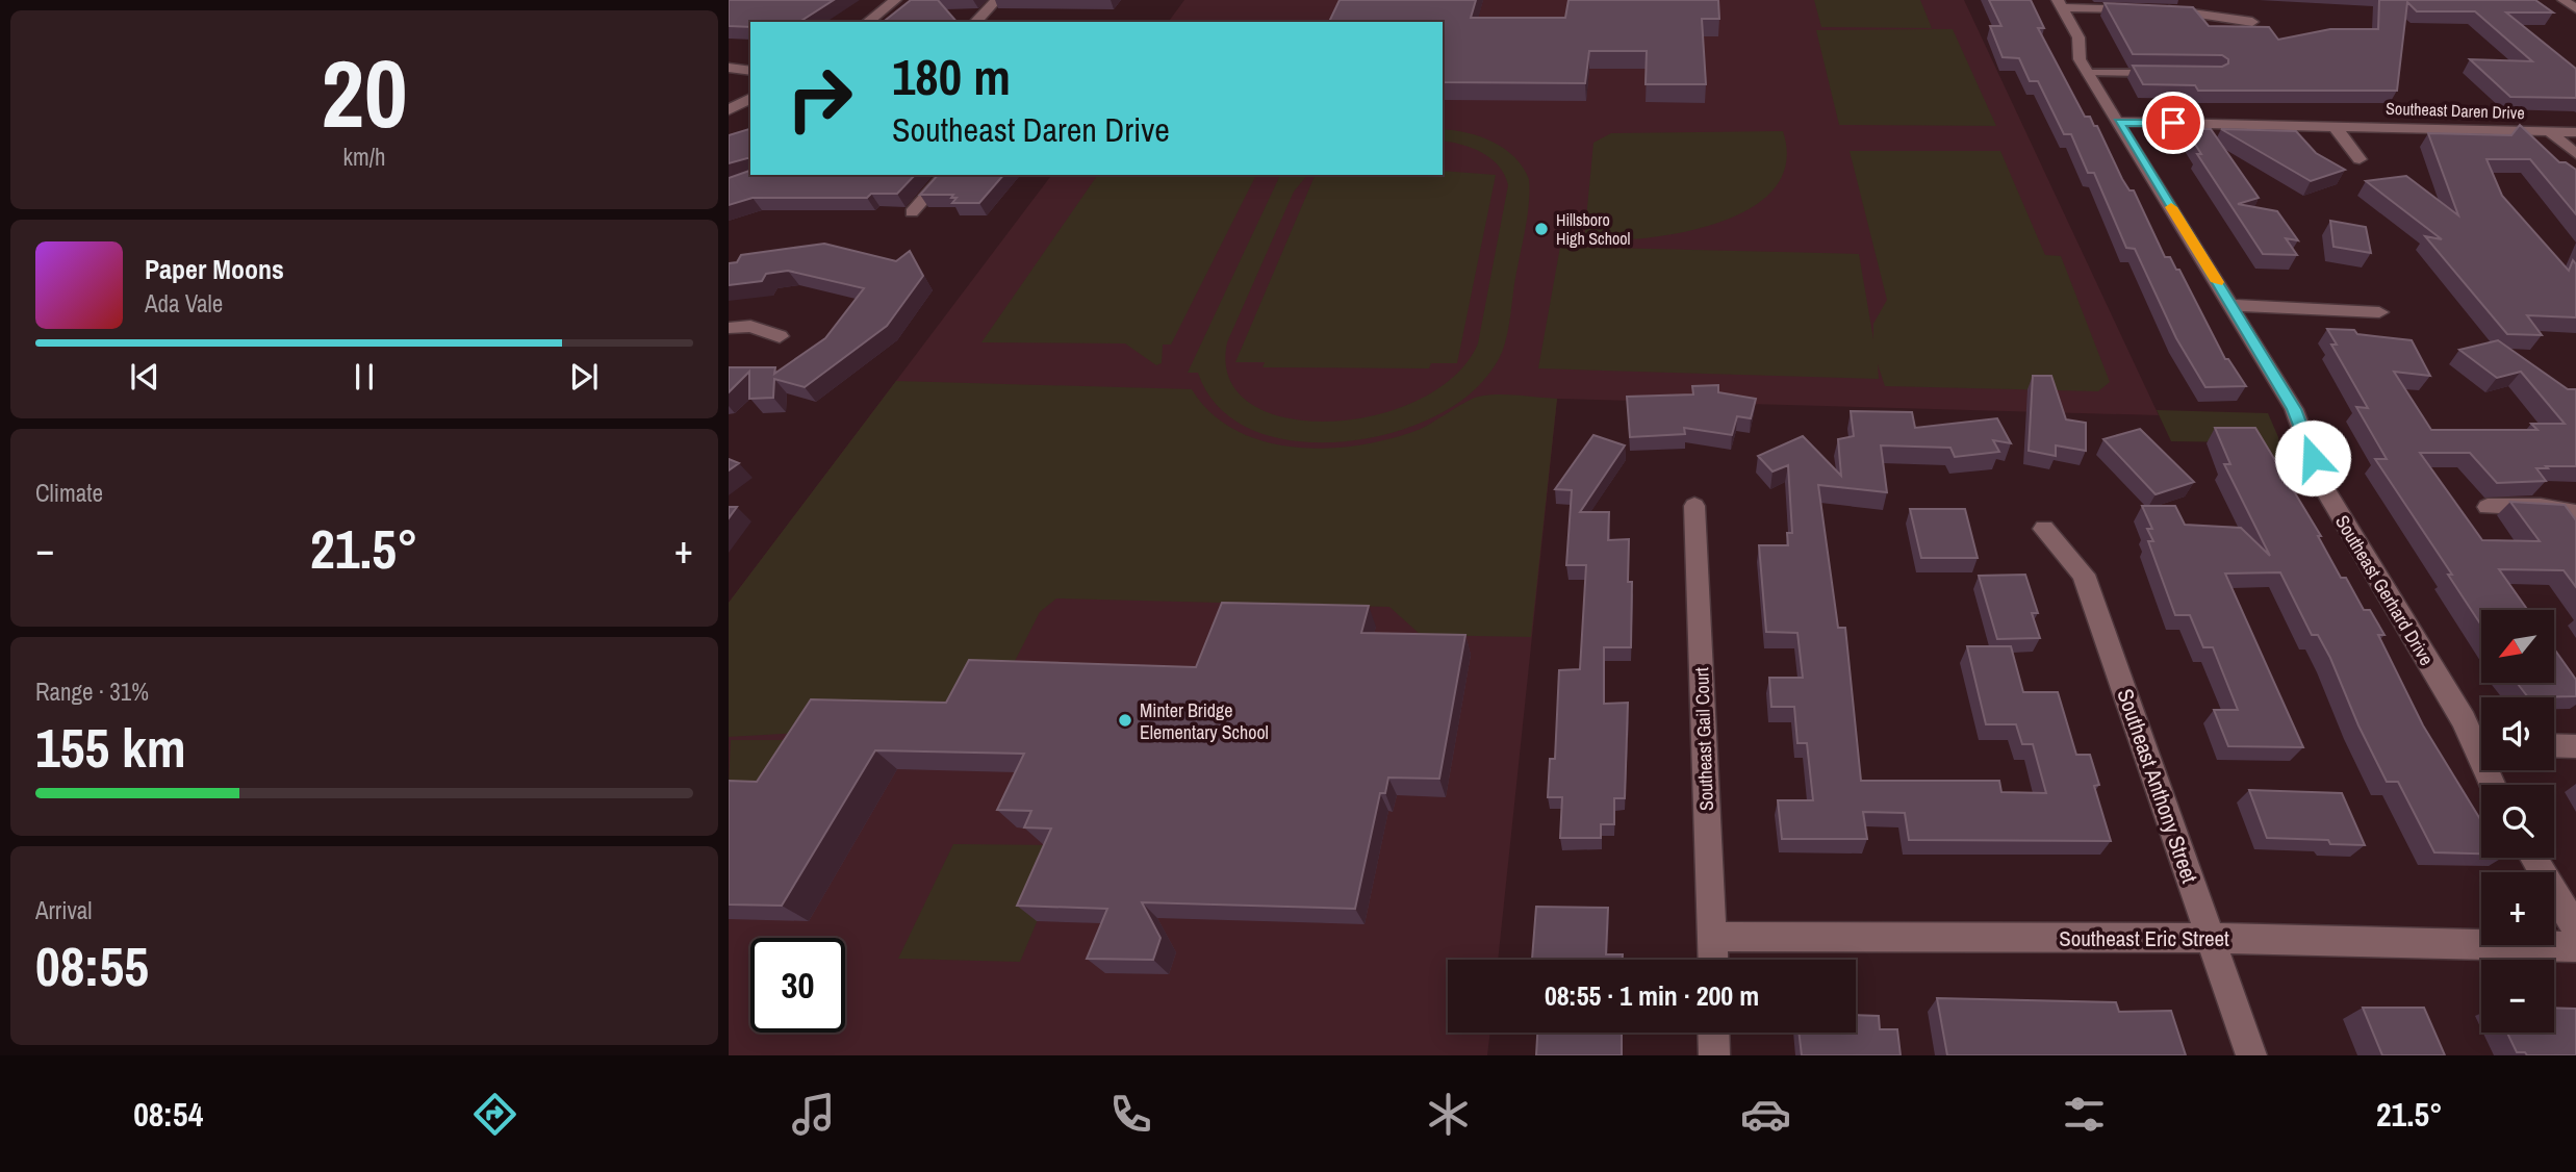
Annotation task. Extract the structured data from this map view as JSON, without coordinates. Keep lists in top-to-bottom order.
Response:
{
  "streets": {
    "street": [
      "Southeast Daren Drive",
      "Southeast Gerhard Drive",
      "Southeast Gail Court",
      "Southeast Anthony Street",
      "Southeast Eric Street"
    ]
  },
  "crossings": [
    ["Southeast Daren Drive", "Southeast Gerhard Drive"],
    ["Southeast Gail Court", "Southeast Eric Street"],
    ["Southeast Anthony Street", "Southeast Eric Street"]
  ],
  "places": ["Hillsboro High School", "Minter Bridge Elementary School"],
  "north": "bottom left",
  "page": {
    "tile": [
      ["20", "km/h"],
      "Climate",
      ["Range · 31%", "155 km"],
      ["Arrival", "08:55"]
    ],
    "turn": ["180 m", "Southeast Daren Drive"],
    "song": ["Paper Moons", "Ada Vale"],
    "heat": ["−", "21.5°", "+"],
    "map_buttons": ["+", "−"],
    "limit": "30",
    "trip": "08:55 · 1 min · 200 m",
    "tabs": ["08:54", "21.5°"]
  }
}
